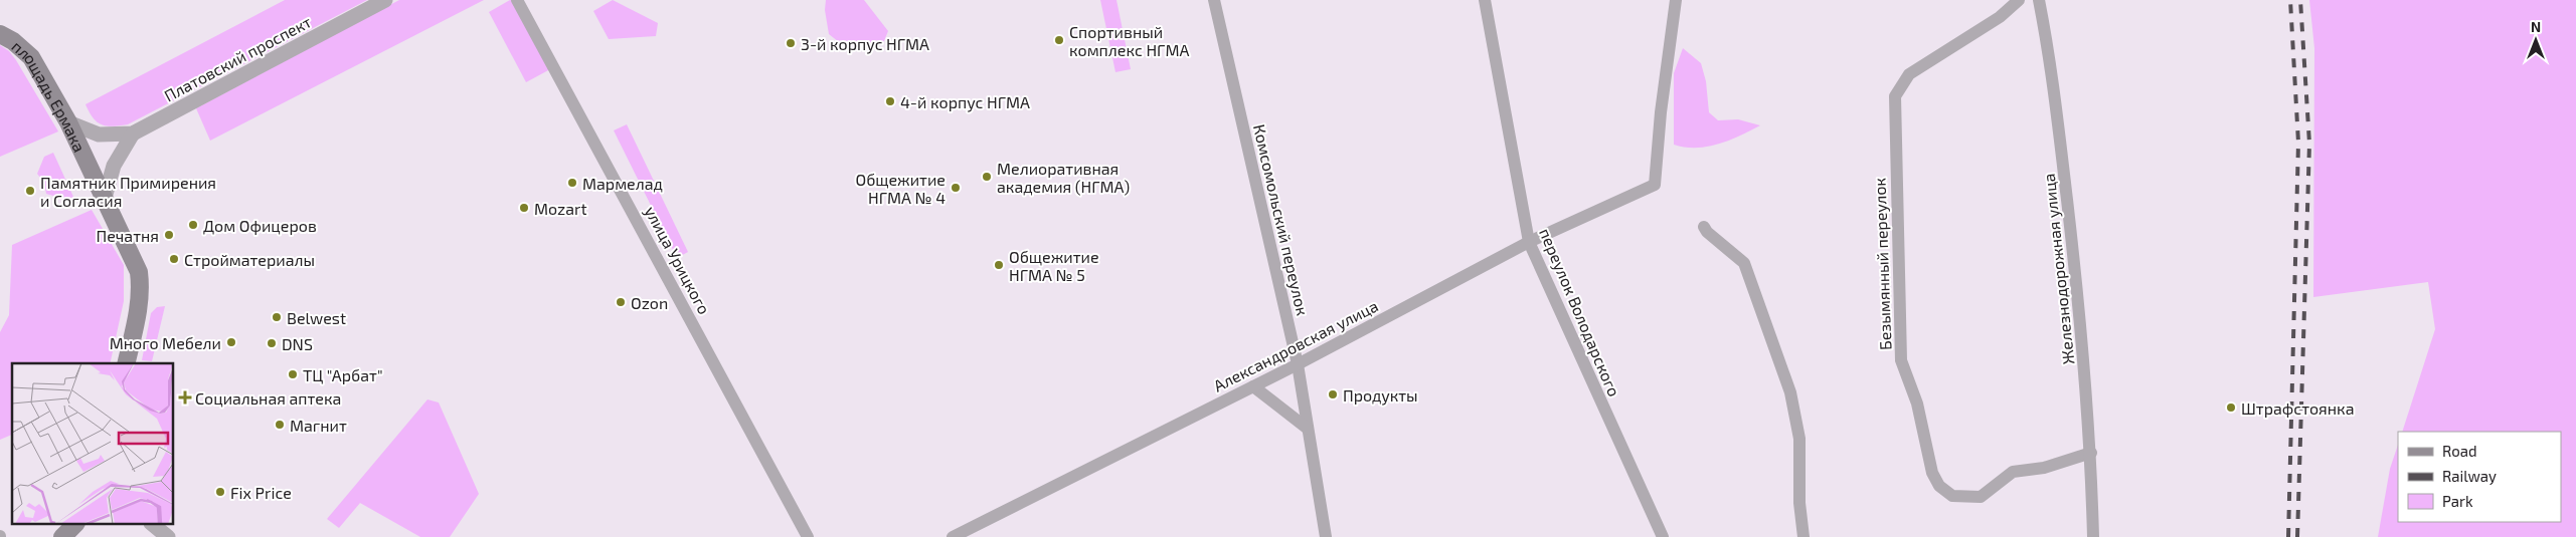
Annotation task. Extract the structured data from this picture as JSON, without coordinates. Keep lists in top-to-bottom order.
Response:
{
  "streets": {
    "main road": ["площадь Ермака"],
    "street": [
      "Платовский проспект",
      "Комсомольский переулок",
      "улица Урицкого",
      "Безымянный переулок",
      "Железнодорожная улица",
      "переулок Володарского",
      "Александровская улица"
    ]
  },
  "crossings": [
    ["Платовский проспект", "площадь Ермака"],
    ["Комсомольский переулок", "Александровская улица"],
    ["Безымянный переулок", "Железнодорожная улица"],
    ["переулок Володарского", "Александровская улица"]
  ],
  "places": {
    "other": [
      "Спортивный комплекс НГМА",
      "3-й корпус НГМА",
      "4-й корпус НГМА",
      "Мелиоративная академия (НГМА)",
      "Мармелад",
      "Общежитие НГМА № 4",
      "Памятник Примирения и Cогласия",
      "Mozart",
      "Дом Офицеров",
      "Печатня",
      "Стройматериалы",
      "Общежитие НГМА № 5",
      "Ozon",
      "Belwest",
      "Много Мебели",
      "DNS",
      "ТЦ \"Арбат\"",
      "Продукты",
      "Штрафстоянка",
      "Магнит",
      "Fix Price"
    ],
    "health": ["Социальная аптека"]
  },
  "legend": ["Road", "Railway", "Park"],
  "north": "top"
}
